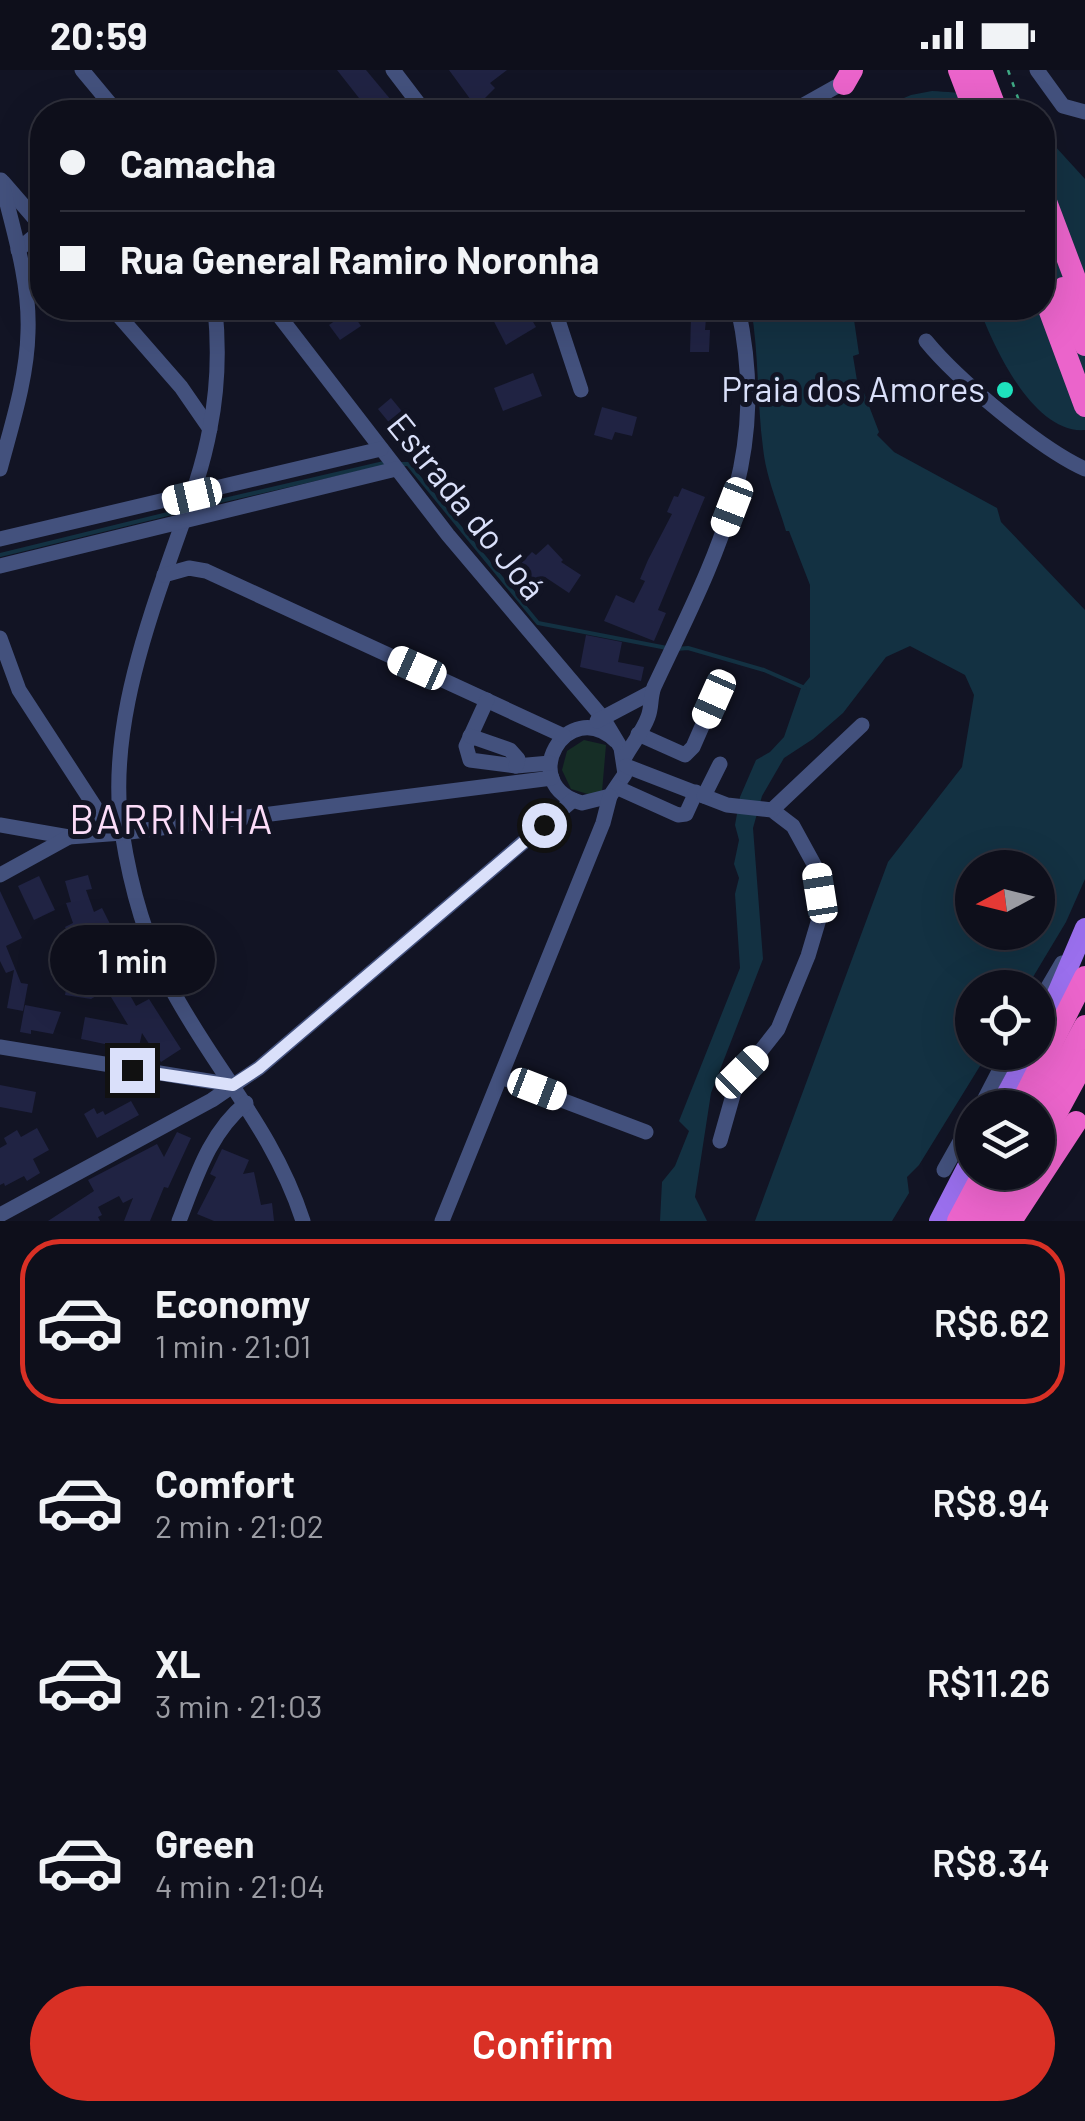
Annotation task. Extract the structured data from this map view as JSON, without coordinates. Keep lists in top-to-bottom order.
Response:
{
  "streets": {
    "street": ["Estrada do Joá"]
  },
  "districts": ["BARRINHA"],
  "places": ["Praia dos Amores"],
  "north": "left",
  "page": {
    "status": "20:59",
    "banner": ["Camacha", "Rua General Ramiro Noronha"],
    "bubble": "1 min",
    "list": [
      {
        "name": "Economy",
        "note": "1 min · 21:01",
        "value": "R$6.62"
      },
      {
        "name": "Comfort",
        "note": "2 min · 21:02",
        "value": "R$8.94"
      },
      {
        "name": "XL",
        "note": "3 min · 21:03",
        "value": "R$11.26"
      },
      {
        "name": "Green",
        "note": "4 min · 21:04",
        "value": "R$8.34"
      }
    ],
    "buttons": "Confirm"
  }
}
